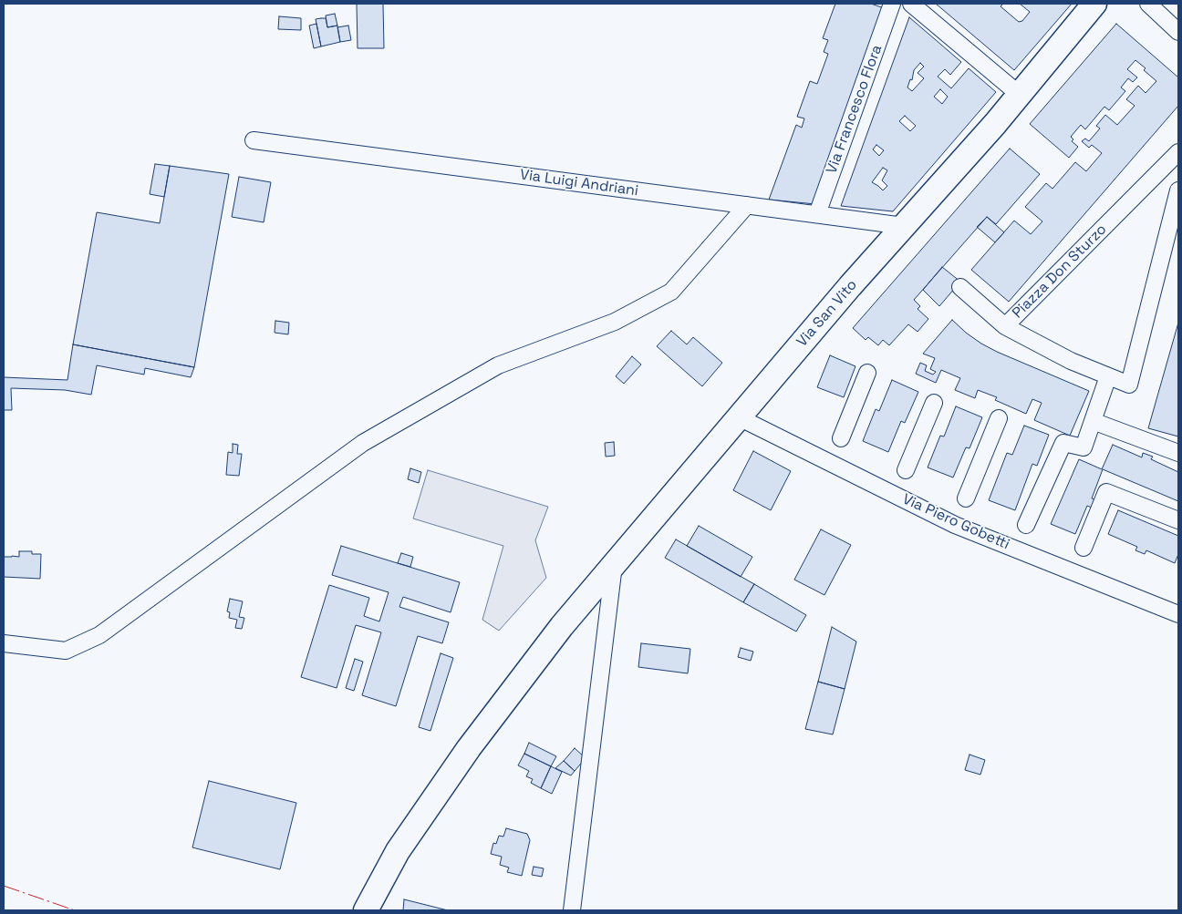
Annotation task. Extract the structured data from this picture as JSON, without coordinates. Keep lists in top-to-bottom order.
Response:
{
  "streets": {
    "street": [
      "Via Francesco Flora",
      "Via Luigi Andriani",
      "Piazza Don Sturzo",
      "Via San Vito",
      "Via Piero Gobetti"
    ]
  },
  "crossings": [
    ["Via Francesco Flora", "Via Luigi Andriani"],
    ["Via Luigi Andriani", "Via San Vito"],
    ["Via San Vito", "Via Piero Gobetti"]
  ]
}
